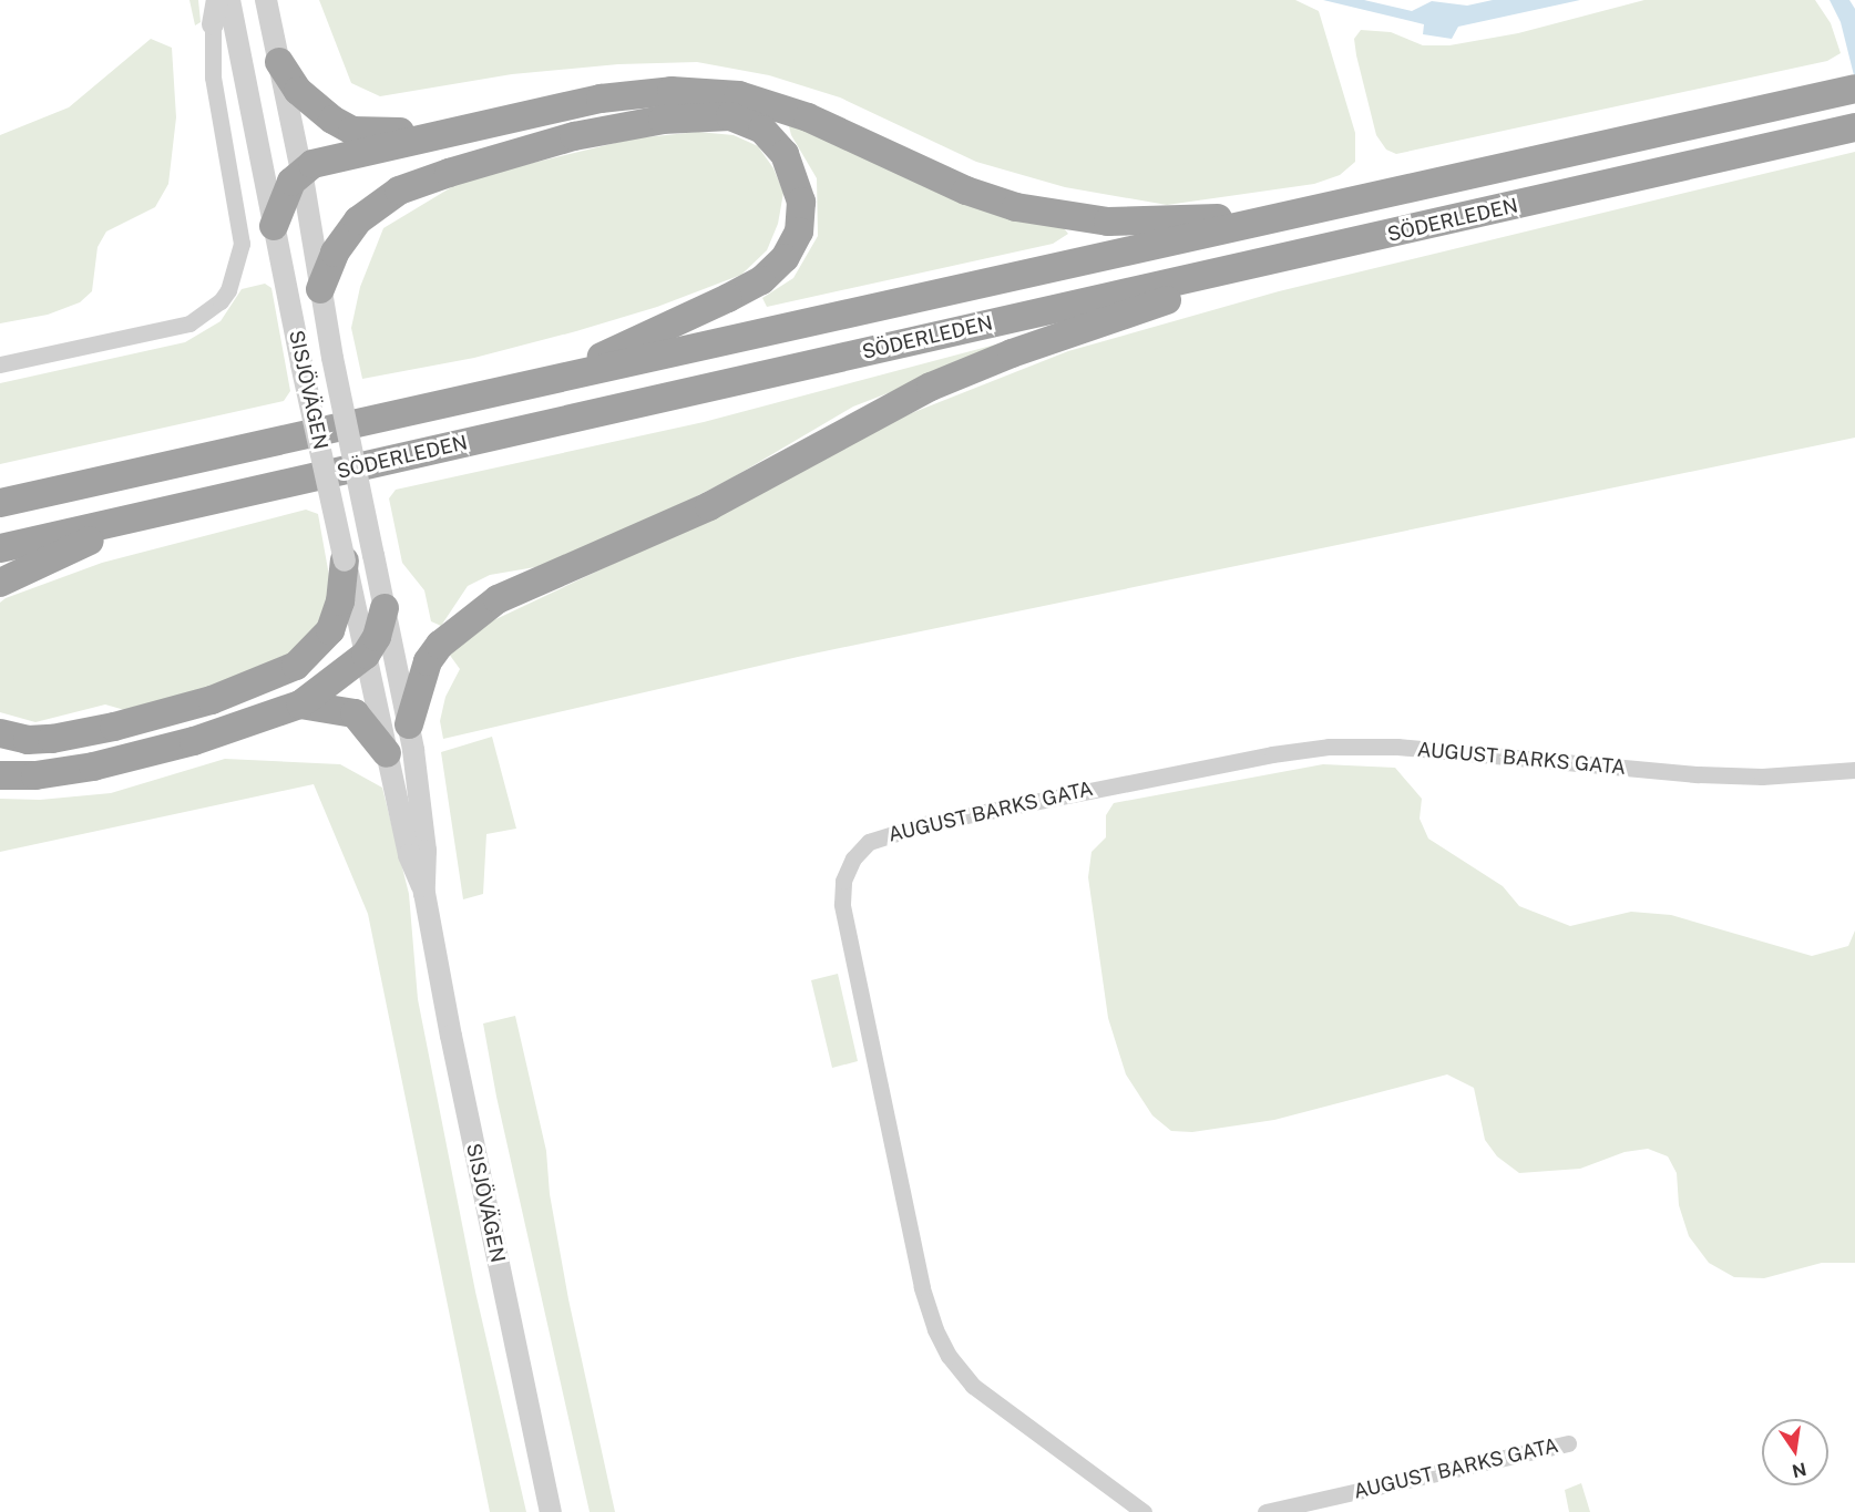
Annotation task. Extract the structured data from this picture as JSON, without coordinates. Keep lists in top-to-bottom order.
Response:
{
  "streets": {
    "highway": ["SÖDERLEDEN"],
    "street": ["SISJÖVÄGEN", "AUGUST BARKS GATA"]
  },
  "north": "bottom"
}
